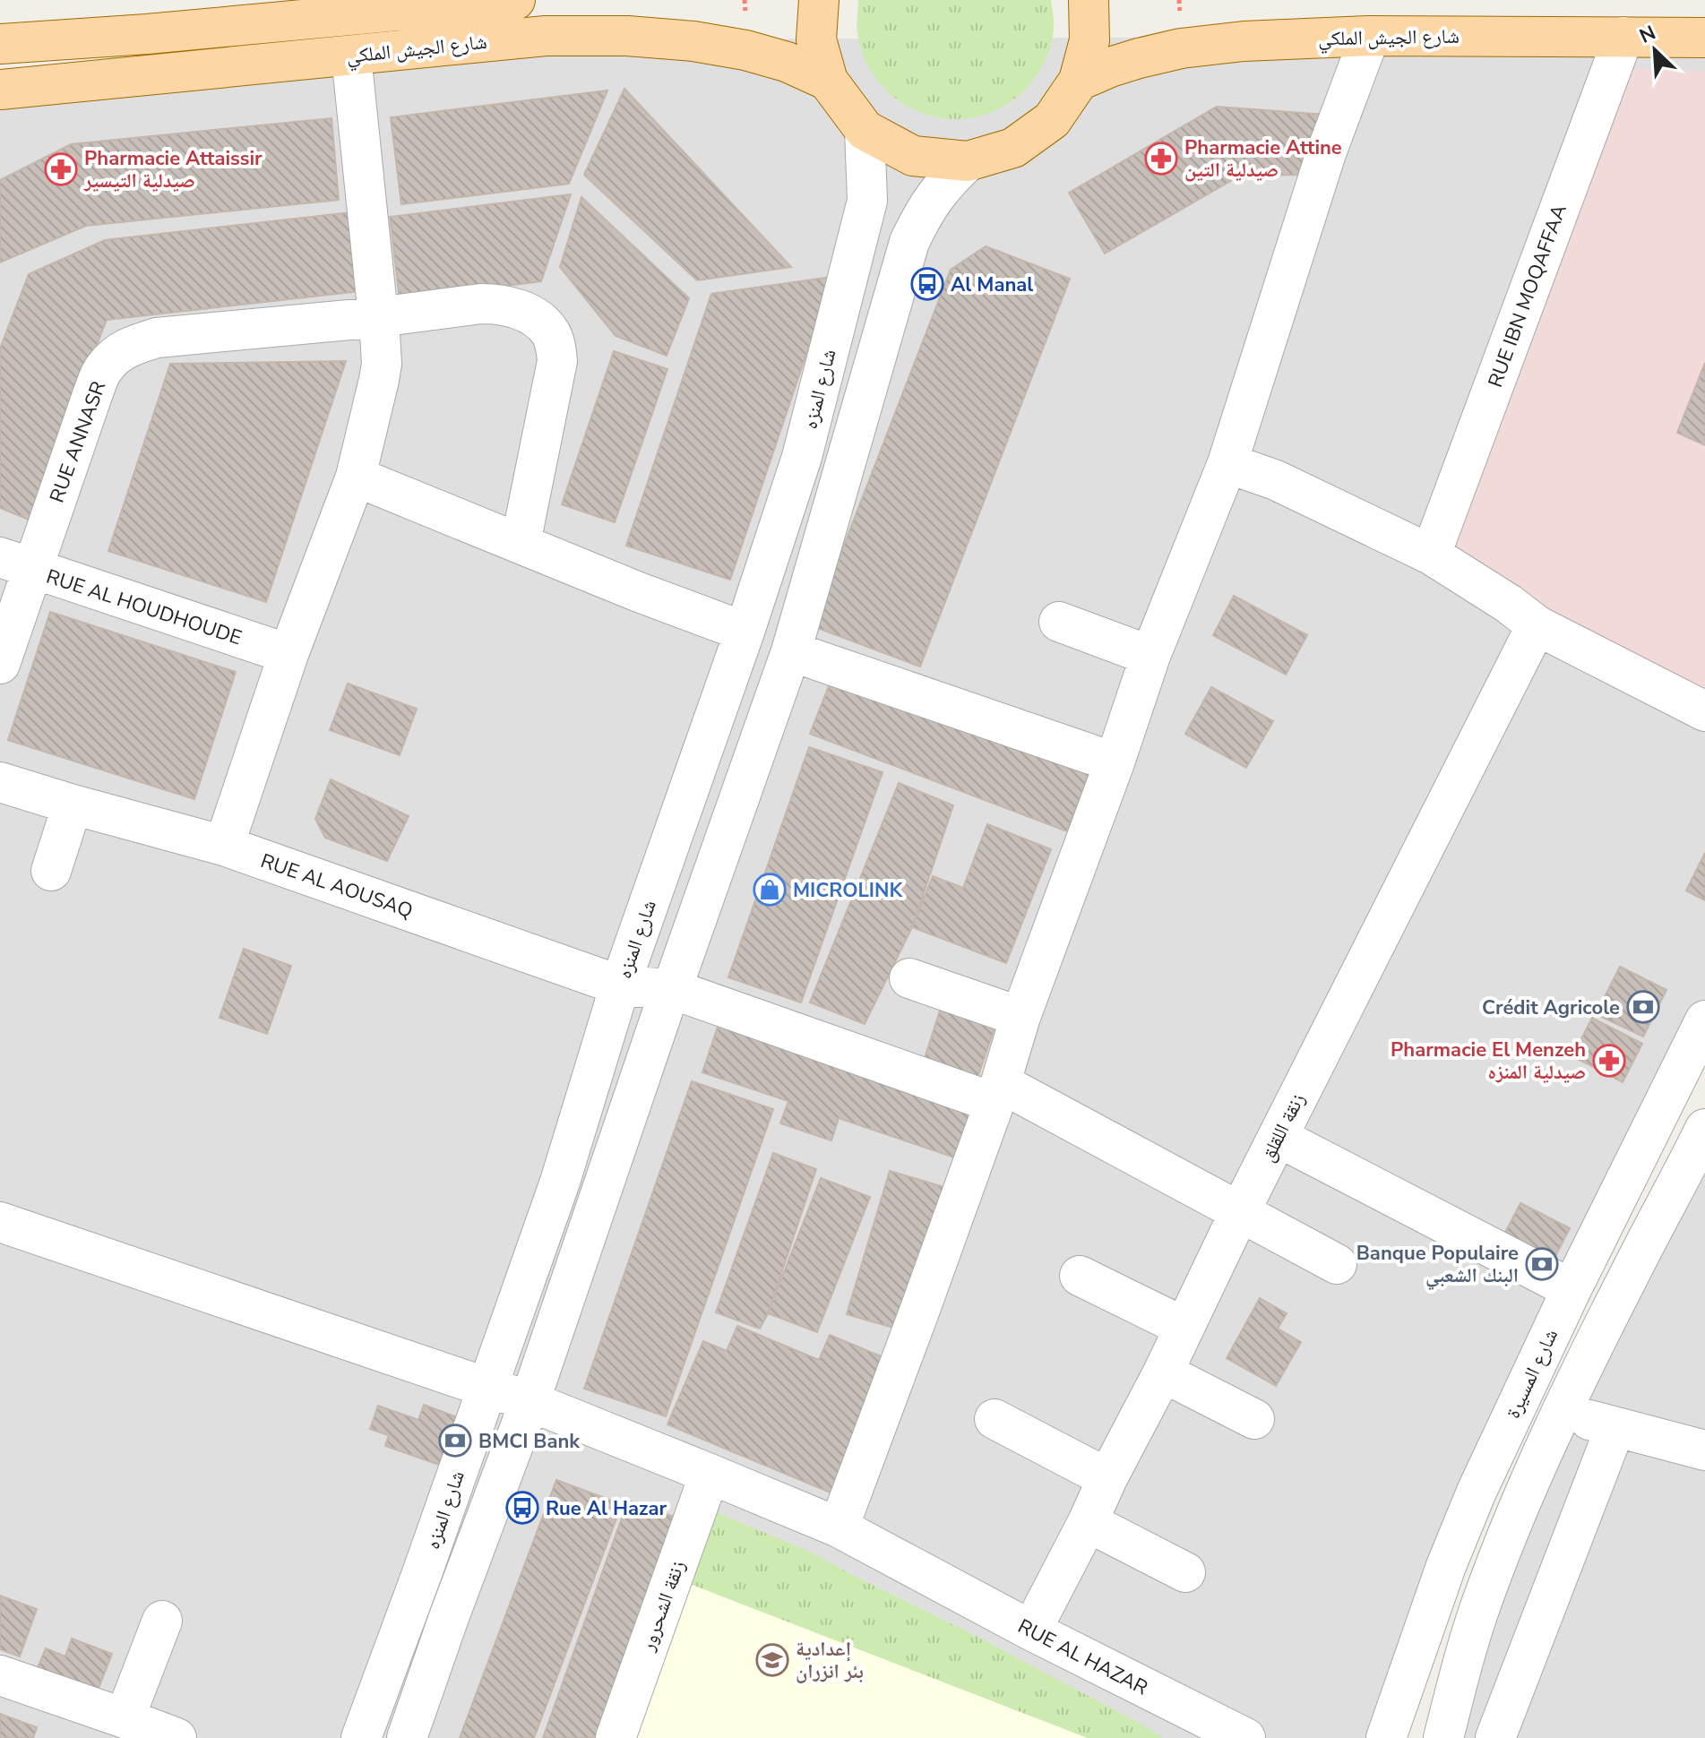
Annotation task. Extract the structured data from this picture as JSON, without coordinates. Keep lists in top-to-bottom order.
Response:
{
  "streets": {
    "main road": ["شارع الجيش الملكي"],
    "street": [
      "RUE IBN MOQAFFAA",
      "شارع المنزه",
      "RUE ANNASR",
      "RUE AL HOUDHOUDE",
      "RUE AL AOUSAQ",
      "زنقة اللقلق",
      "شارع المسيرة",
      "زنقة الشحرور",
      "RUE AL HAZAR"
    ]
  },
  "crossings": [
    ["شارع الجيش الملكي", "RUE IBN MOQAFFAA"],
    ["شارع المنزه", "RUE AL AOUSAQ"],
    ["شارع المنزه", "RUE AL HAZAR"],
    ["RUE ANNASR", "RUE AL HOUDHOUDE"],
    ["RUE AL AOUSAQ", "زنقة اللقلق"],
    ["زنقة اللقلق", "RUE AL HAZAR"],
    ["زنقة الشحرور", "RUE AL HAZAR"]
  ],
  "places": {
    "pharmacy": ["Pharmacie Attine صيدلية التين", "Pharmacie Attaissir صيدلية التيسير", "Pharmacie El Menzeh صيدلية المنزه"],
    "bus stop": ["Al Manal", "Rue Al Hazar"],
    "shop": ["MICROLINK"],
    "bank": ["Crédit Agricole", "Banque Populaire البنك الشعبي", "BMCI Bank"],
    "school or university": ["إعدادية بئر انزران"]
  },
  "north": "top left"
}
